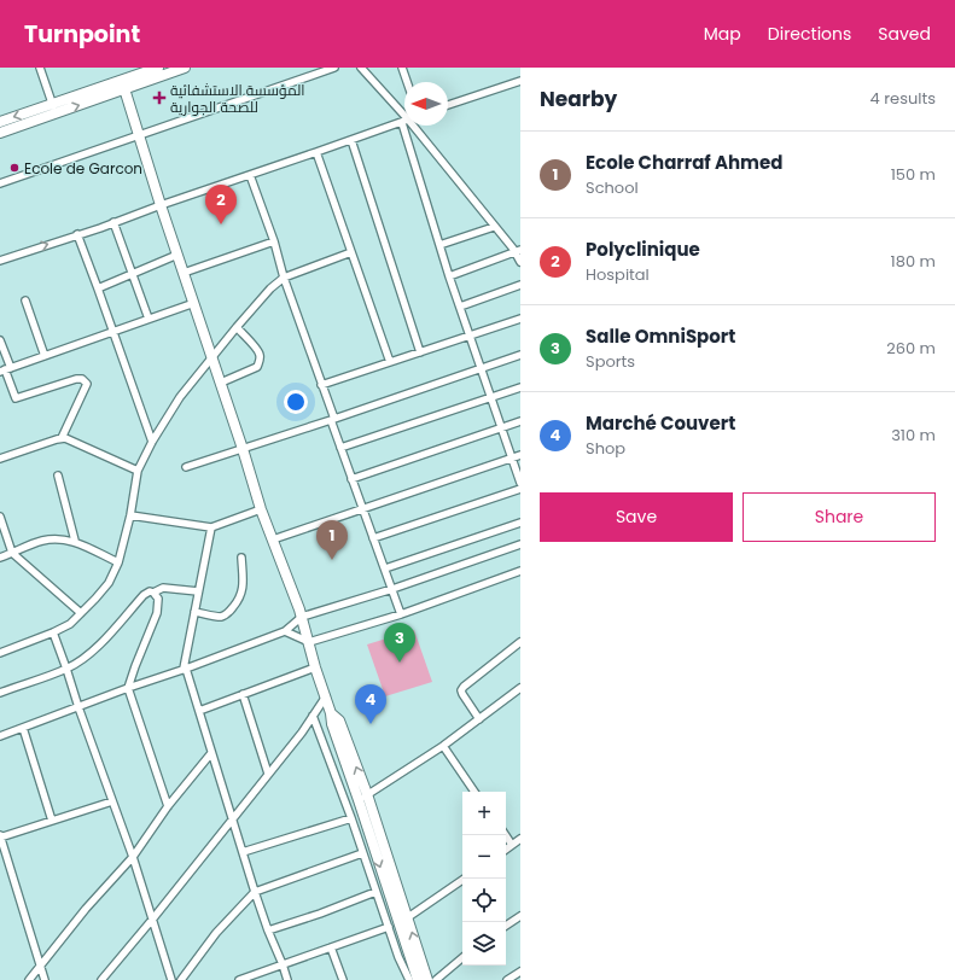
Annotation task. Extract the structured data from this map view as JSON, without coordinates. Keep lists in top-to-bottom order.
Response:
{
  "places": {
    "health": ["المؤسسة الاستشفائية للصحة الجوارية"],
    "other": ["Ecole de Garcon"]
  },
  "north": "left",
  "page": {
    "header": "Turnpoint",
    "nav": ["Map", "Directions", "Saved"],
    "heading": ["Nearby", "4 results"],
    "list": [
      {
        "mark": "1",
        "name": "Ecole Charraf Ahmed",
        "note": "School",
        "value": "150 m"
      },
      {
        "mark": "2",
        "name": "Polyclinique",
        "note": "Hospital",
        "value": "180 m"
      },
      {
        "mark": "3",
        "name": "Salle OmniSport",
        "note": "Sports",
        "value": "260 m"
      },
      {
        "mark": "4",
        "name": "Marché Couvert",
        "note": "Shop",
        "value": "310 m"
      }
    ],
    "pins": [
      "2",
      "1",
      "3",
      "4"
    ],
    "buttons": ["Save", "Share"],
    "map_buttons": ["+", "−"]
  }
}
